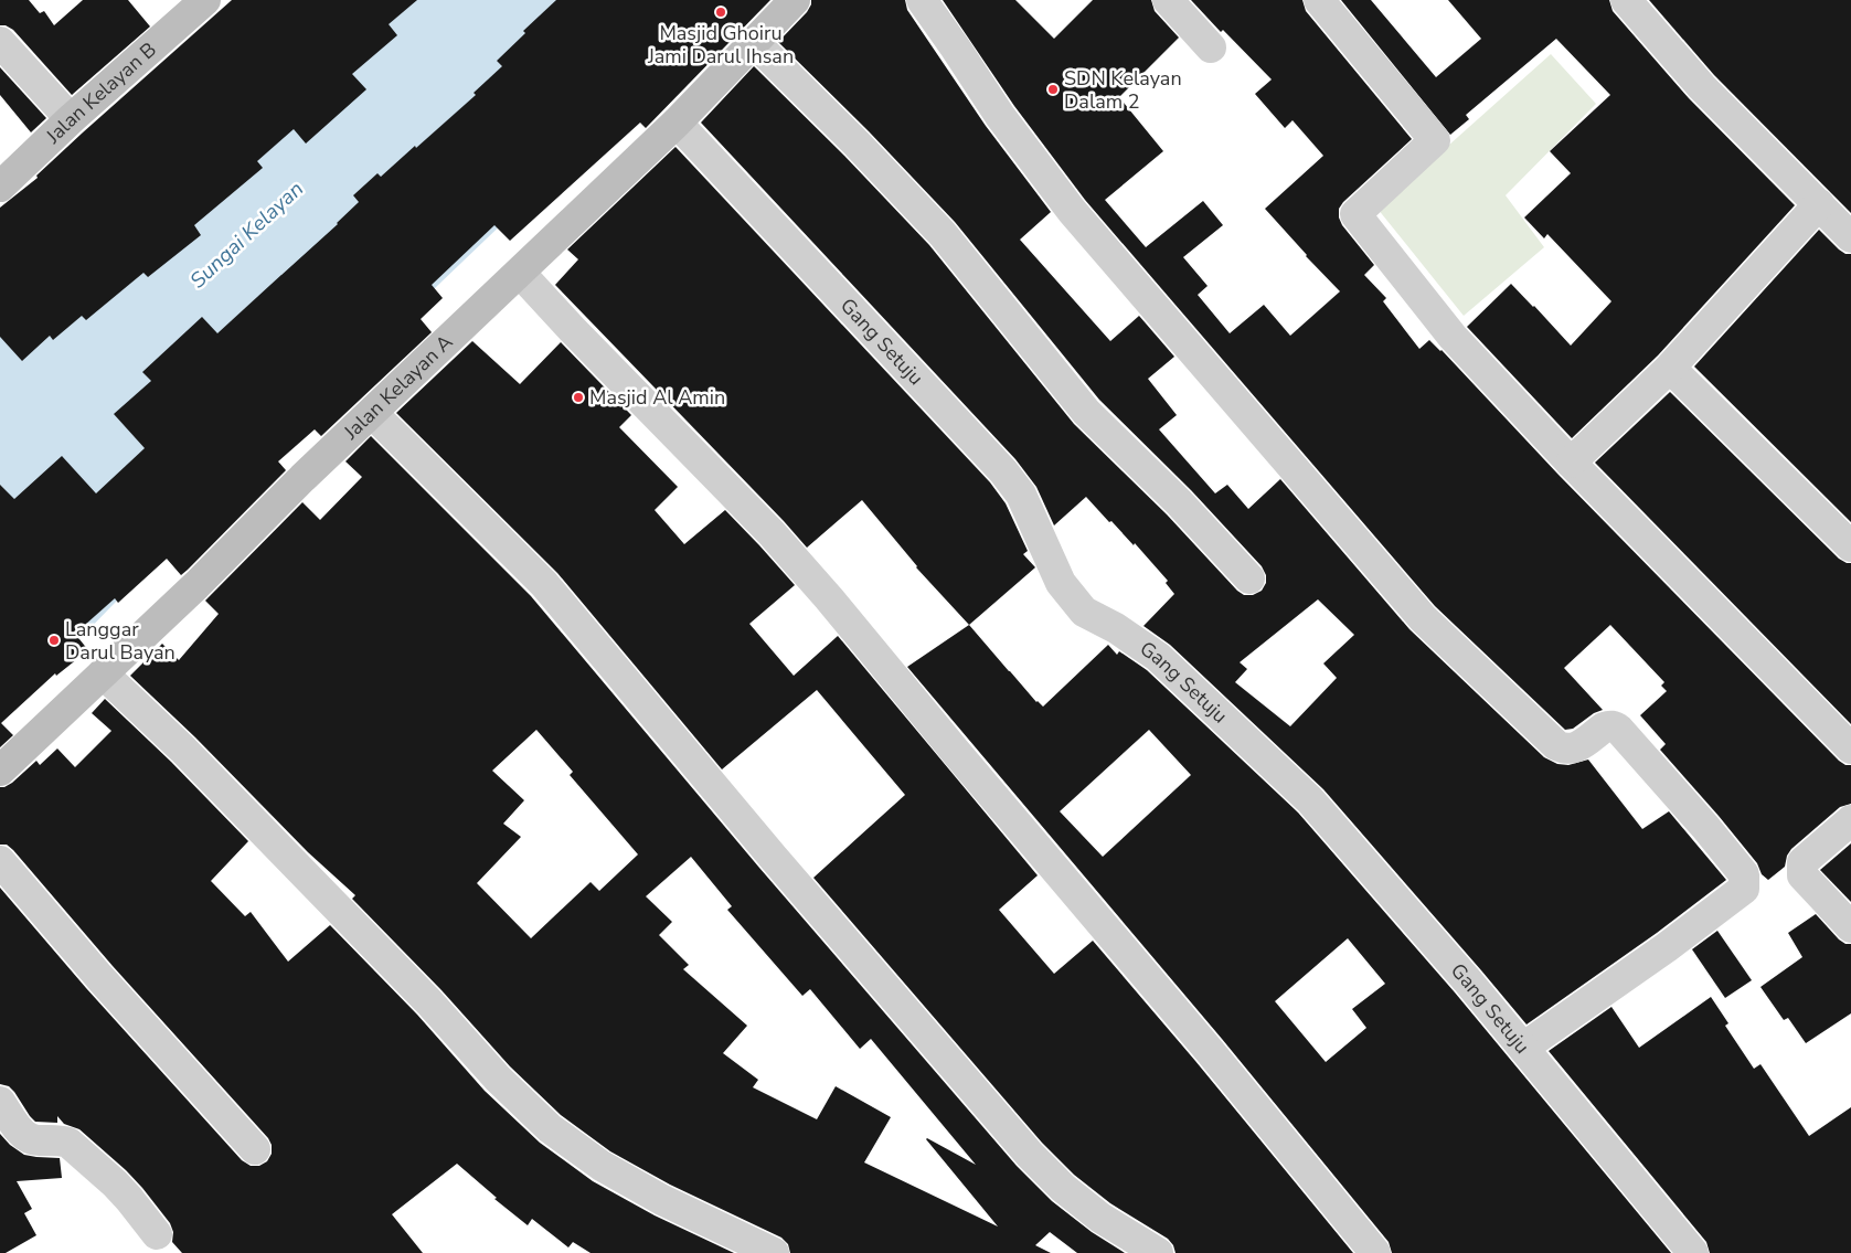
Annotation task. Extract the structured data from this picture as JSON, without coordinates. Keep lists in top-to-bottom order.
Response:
{
  "streets": {
    "street": ["Jalan Kelayan B", "Gang Setuju", "Jalan Kelayan A"]
  },
  "crossings": [
    ["Gang Setuju", "Jalan Kelayan A"]
  ],
  "water": ["Sungai Kelayan"],
  "places": [
    "Masjid Ghoiru Jami Darul Ihsan",
    "SDN Kelayan Dalam 2",
    "Masjid Al Amin",
    "Langgar Darul Bayan"
  ]
}
